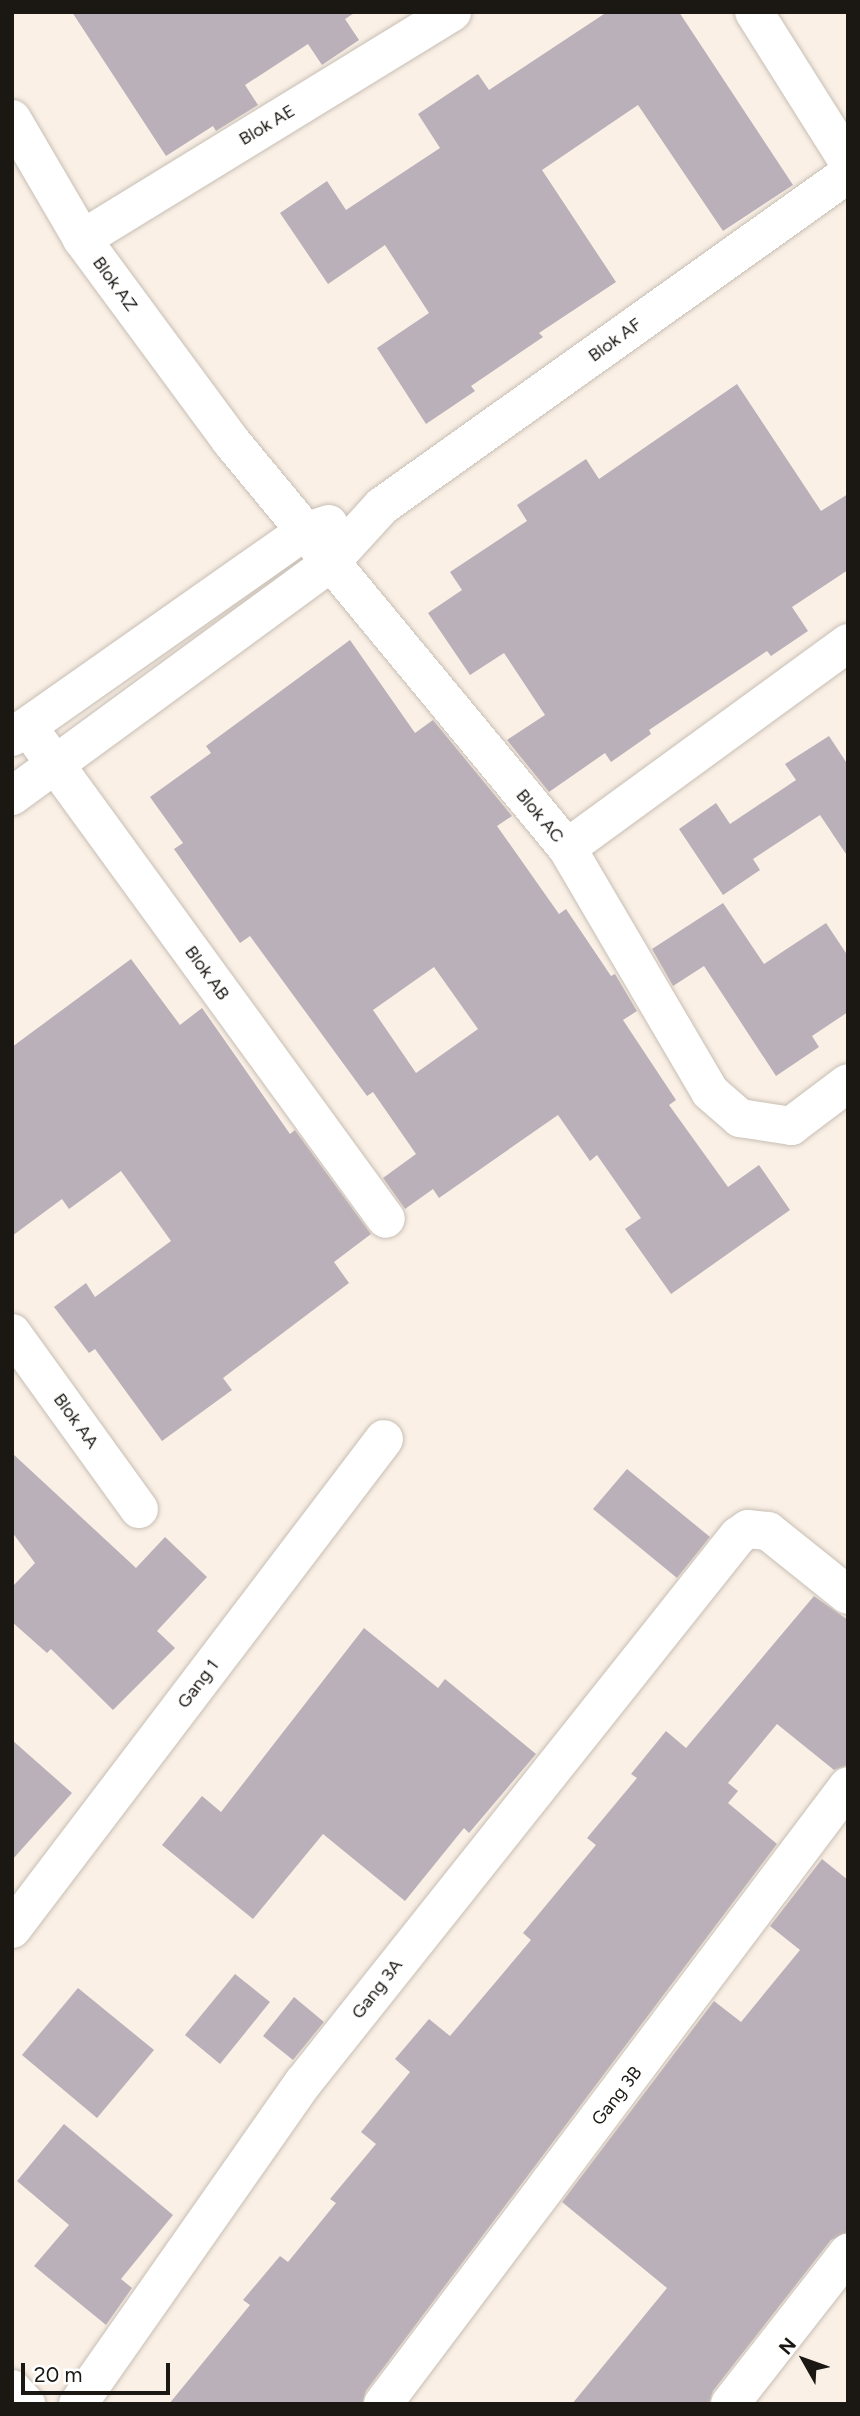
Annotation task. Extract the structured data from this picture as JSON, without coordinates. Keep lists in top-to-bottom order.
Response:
{
  "streets": {
    "street": [
      "Blok AE",
      "Blok AZ",
      "Blok AF",
      "Blok AC",
      "Blok AB",
      "Blok AA",
      "Gang 1",
      "Gang 3A",
      "Gang 3B"
    ]
  },
  "crossings": [
    ["Blok AE", "Blok AZ"],
    ["Blok AZ", "Blok AC"]
  ],
  "scale_bar": "20 m",
  "north": "top left"
}
